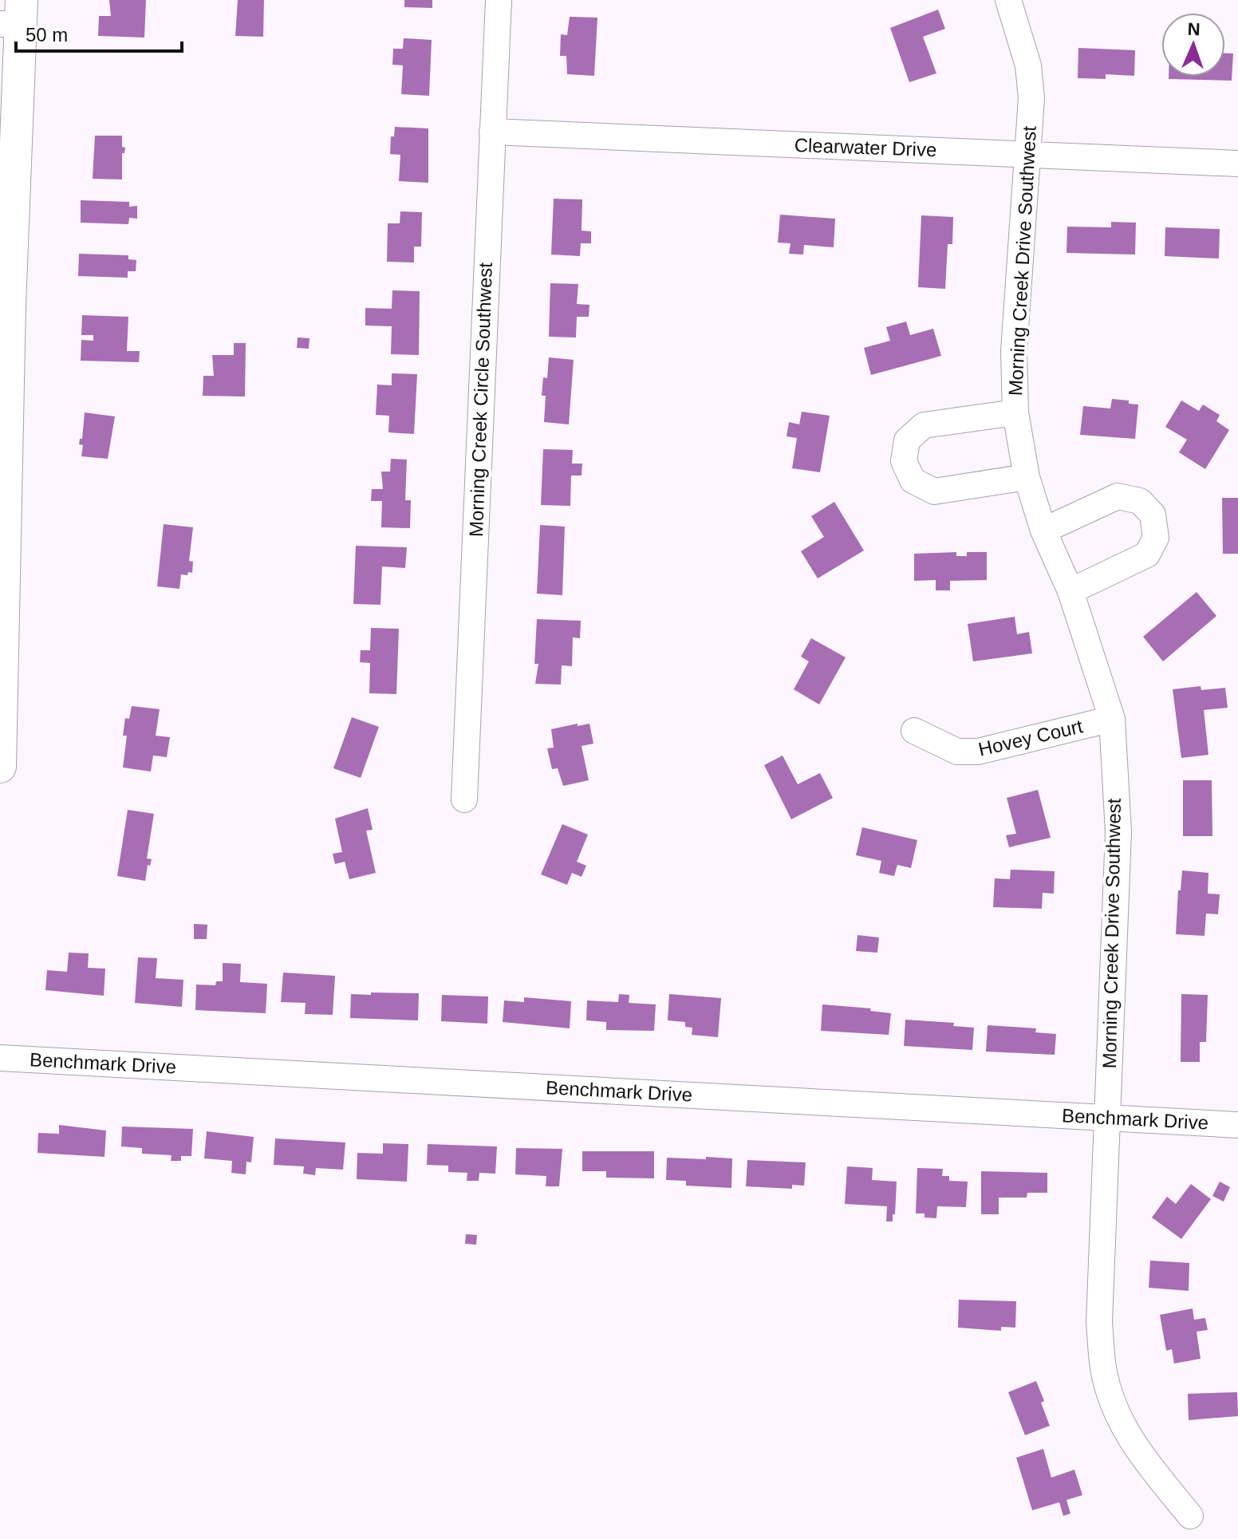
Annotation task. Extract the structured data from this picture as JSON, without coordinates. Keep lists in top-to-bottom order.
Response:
{
  "streets": {
    "street": [
      "Clearwater Drive",
      "Morning Creek Drive Southwest",
      "Morning Creek Circle Southwest",
      "Hovey Court",
      "Benchmark Drive"
    ]
  },
  "crossings": [
    ["Clearwater Drive", "Morning Creek Drive Southwest"],
    ["Clearwater Drive", "Morning Creek Circle Southwest"],
    ["Morning Creek Drive Southwest", "Hovey Court"],
    ["Morning Creek Drive Southwest", "Benchmark Drive"]
  ],
  "scale_bar": "50 m",
  "north": "top"
}
